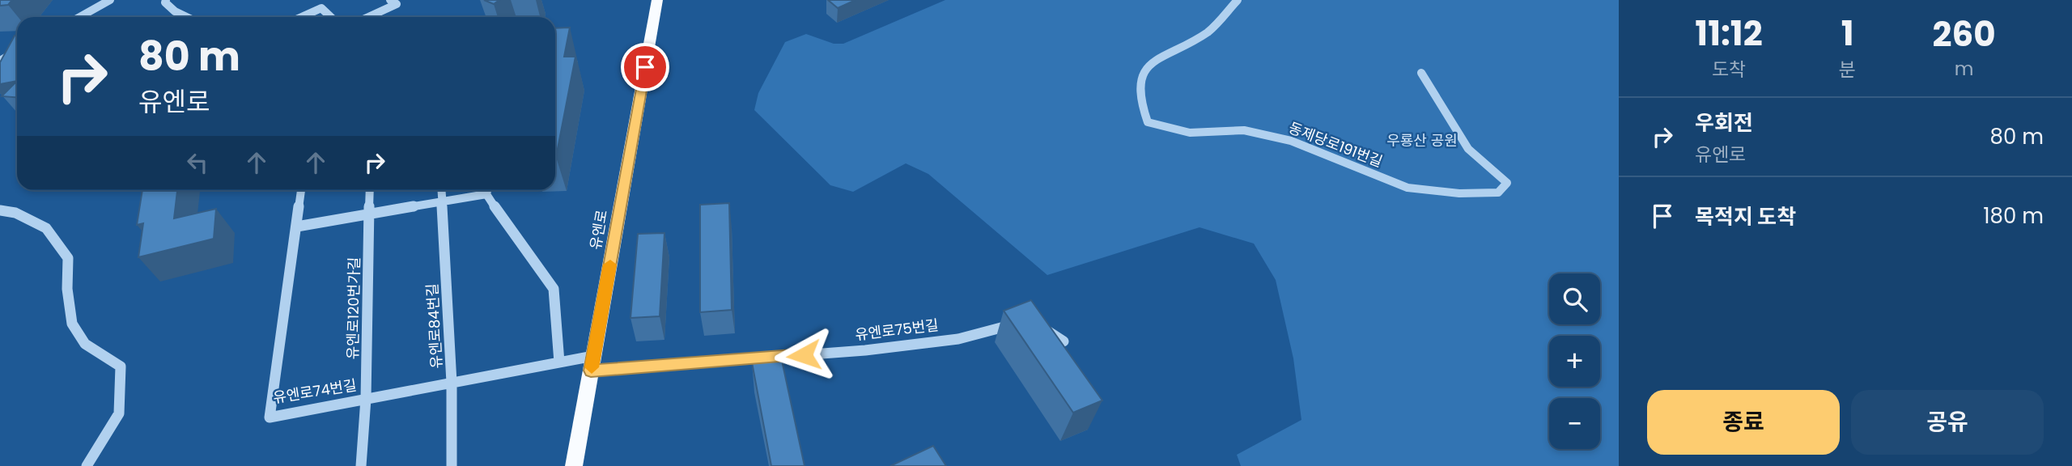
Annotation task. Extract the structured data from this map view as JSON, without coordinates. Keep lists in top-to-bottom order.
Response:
{
  "streets": {
    "main road": ["유엔로"],
    "street": [
      "동제당로191번길",
      "유엔로120번가길",
      "유엔로84번길",
      "유엔로75번길",
      "유엔로74번길"
    ]
  },
  "crossings": [
    ["유엔로", "유엔로75번길"],
    ["유엔로", "유엔로74번길"],
    ["유엔로120번가길", "유엔로74번길"],
    ["유엔로84번길", "유엔로74번길"],
    ["유엔로75번길", "유엔로74번길"]
  ],
  "parks": ["우룡산 공원"],
  "page": {
    "eta": [
      "11:12",
      "도착",
      "1",
      "분",
      "260",
      "m"
    ],
    "turn": ["80 m", "유엔로"],
    "list": [
      {
        "name": "우회전",
        "note": "유엔로",
        "value": "80 m"
      },
      {
        "name": "목적지 도착",
        "value": "180 m"
      }
    ],
    "map_buttons": ["+", "−"],
    "buttons": ["종료", "공유"]
  }
}
